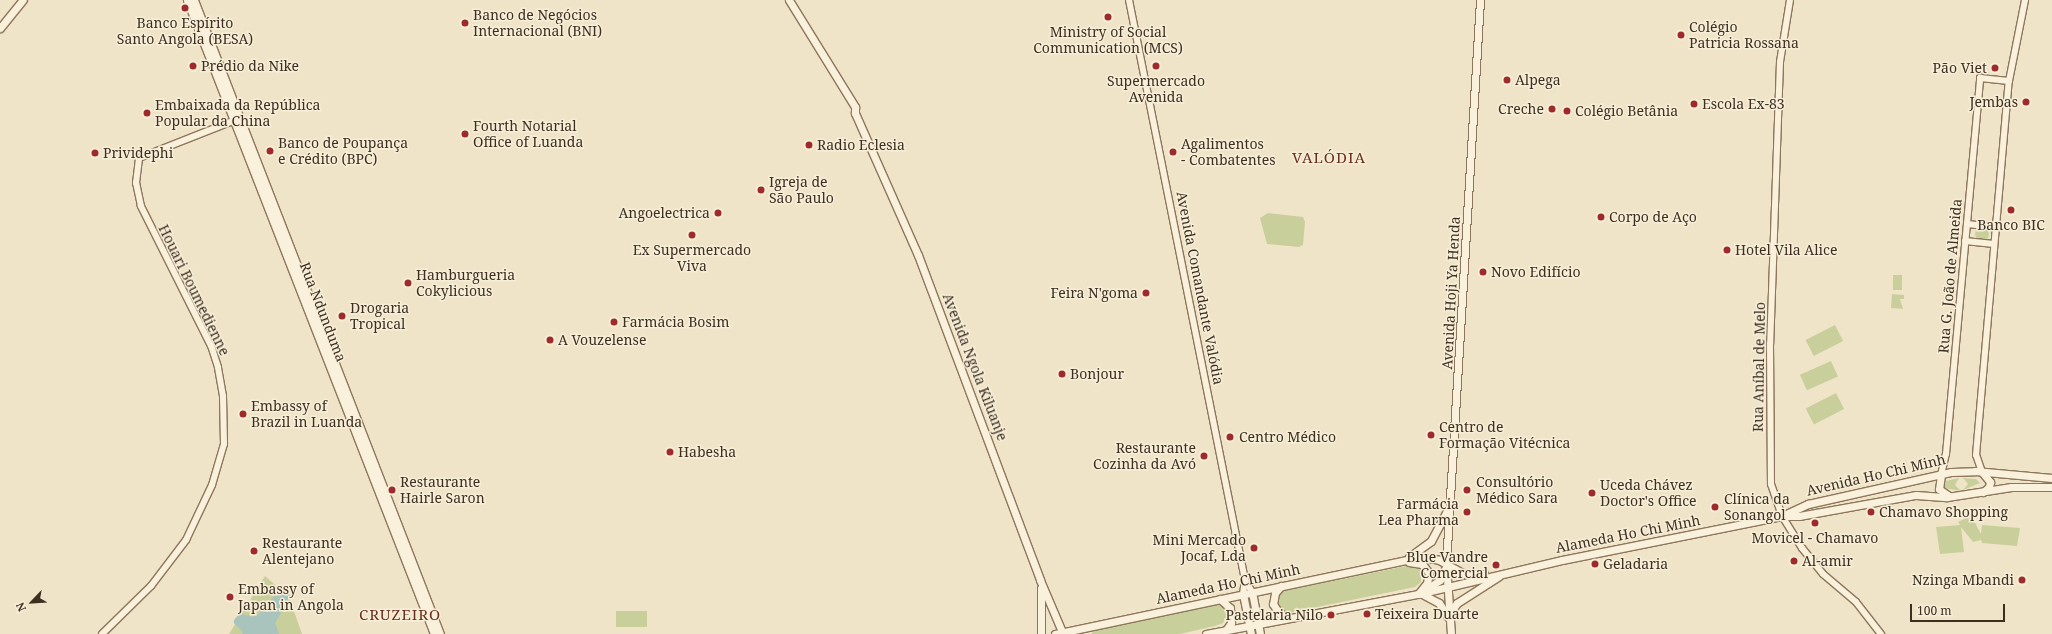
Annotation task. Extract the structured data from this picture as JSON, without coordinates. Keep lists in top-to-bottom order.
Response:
{
  "streets": {
    "main road": [
      "Avenida Comandante Valódia",
      "Avenida Hoji Ya Henda",
      "Rua Ndunduma",
      "Avenida Ngola Kiluanje",
      "Avenida Ho Chi Minh",
      "Alameda Ho Chi Minh"
    ],
    "street": ["Rua G. João de Almeida", "Houari Boumedienne", "Rua Aníbal de Melo"]
  },
  "crossings": [
    ["Rua G. João de Almeida", "Avenida Ho Chi Minh"],
    ["Avenida Comandante Valódia", "Alameda Ho Chi Minh"],
    ["Houari Boumedienne", "Rua Ndunduma"],
    ["Avenida Ngola Kiluanje", "Alameda Ho Chi Minh"],
    ["Rua Aníbal de Melo", "Avenida Ho Chi Minh"],
    ["Rua Aníbal de Melo", "Alameda Ho Chi Minh"],
    ["Avenida Ho Chi Minh", "Alameda Ho Chi Minh"]
  ],
  "districts": ["VALÓDIA", "CRUZEIRO"],
  "places": [
    "Banco Espírito Santo Angola (BESA)",
    "Ministry of Social Communication (MCS)",
    "Banco de Negócios Internacional (BNI)",
    "Colégio Patricia Rossana",
    "Prédio da Nike",
    "Supermercado Avenida",
    "Pão Viet",
    "Alpega",
    "Jembas",
    "Escola Ex-83",
    "Creche",
    "Colégio Betânia",
    "Embaixada da República Popular da China",
    "Fourth Notarial Office of Luanda",
    "Radio Eclesia",
    "Banco de Poupança e Crédito (BPC)",
    "Agalimentos - Combatentes",
    "Prividephi",
    "Igreja de São Paulo",
    "Banco BIC",
    "Angoelectrica",
    "Corpo de Aço",
    "Ex Supermercado Viva",
    "Hotel Vila Alice",
    "Novo Edifício",
    "Hamburgueria Cokylicious",
    "Feira N'goma",
    "Drogaria Tropical",
    "Farmácia Bosim",
    "A Vouzelense",
    "Bonjour",
    "Embassy of Brazil in Luanda",
    "Centro de Formação Vitécnica",
    "Centro Médico",
    "Habesha",
    "Restaurante Cozinha da Avó",
    "Restaurante Hairle Saron",
    "Consultório Médico Sara",
    "Uceda Chávez Doctor's Office",
    "Clínica da Sonangol",
    "Farmácia Lea Pharma",
    "Chamavo Shopping",
    "Movicel - Chamavo",
    "Mini Mercado Jocaf, Lda",
    "Restaurante Alentejano",
    "Al-amir",
    "Geladaria",
    "Blue Vandre Comercial",
    "Nzinga Mbandi",
    "Embassy of Japan in Angola",
    "Teixeira Duarte",
    "Pastelaria Nilo"
  ],
  "scale_bar": "100 m",
  "north": "bottom left"
}
